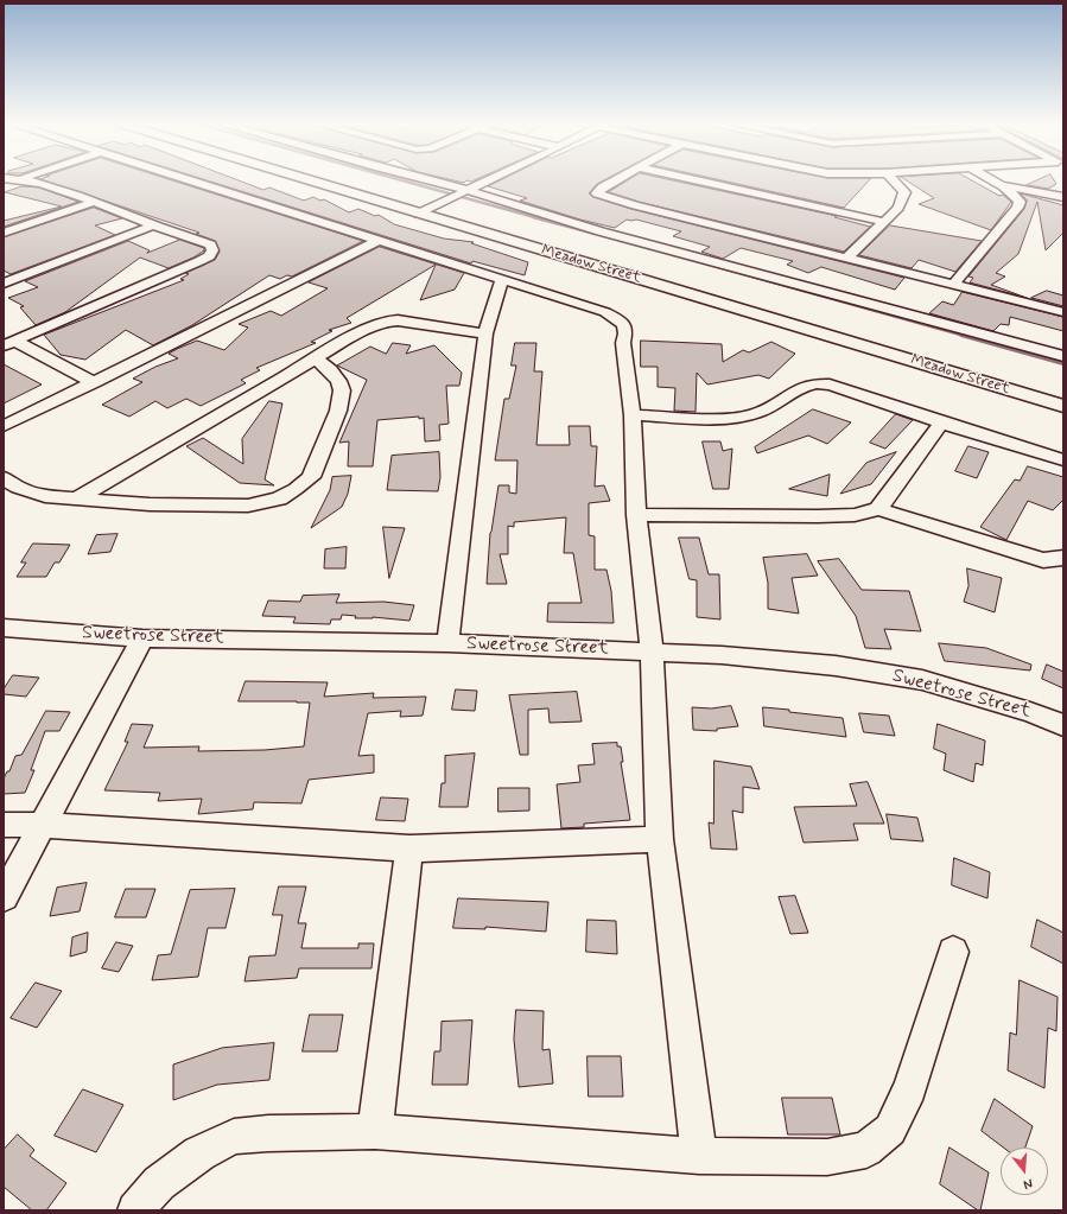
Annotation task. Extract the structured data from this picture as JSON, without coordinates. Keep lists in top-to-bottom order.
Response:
{
  "streets": {
    "street": ["Meadow Street", "Sweetrose Street"]
  },
  "north": "bottom"
}
